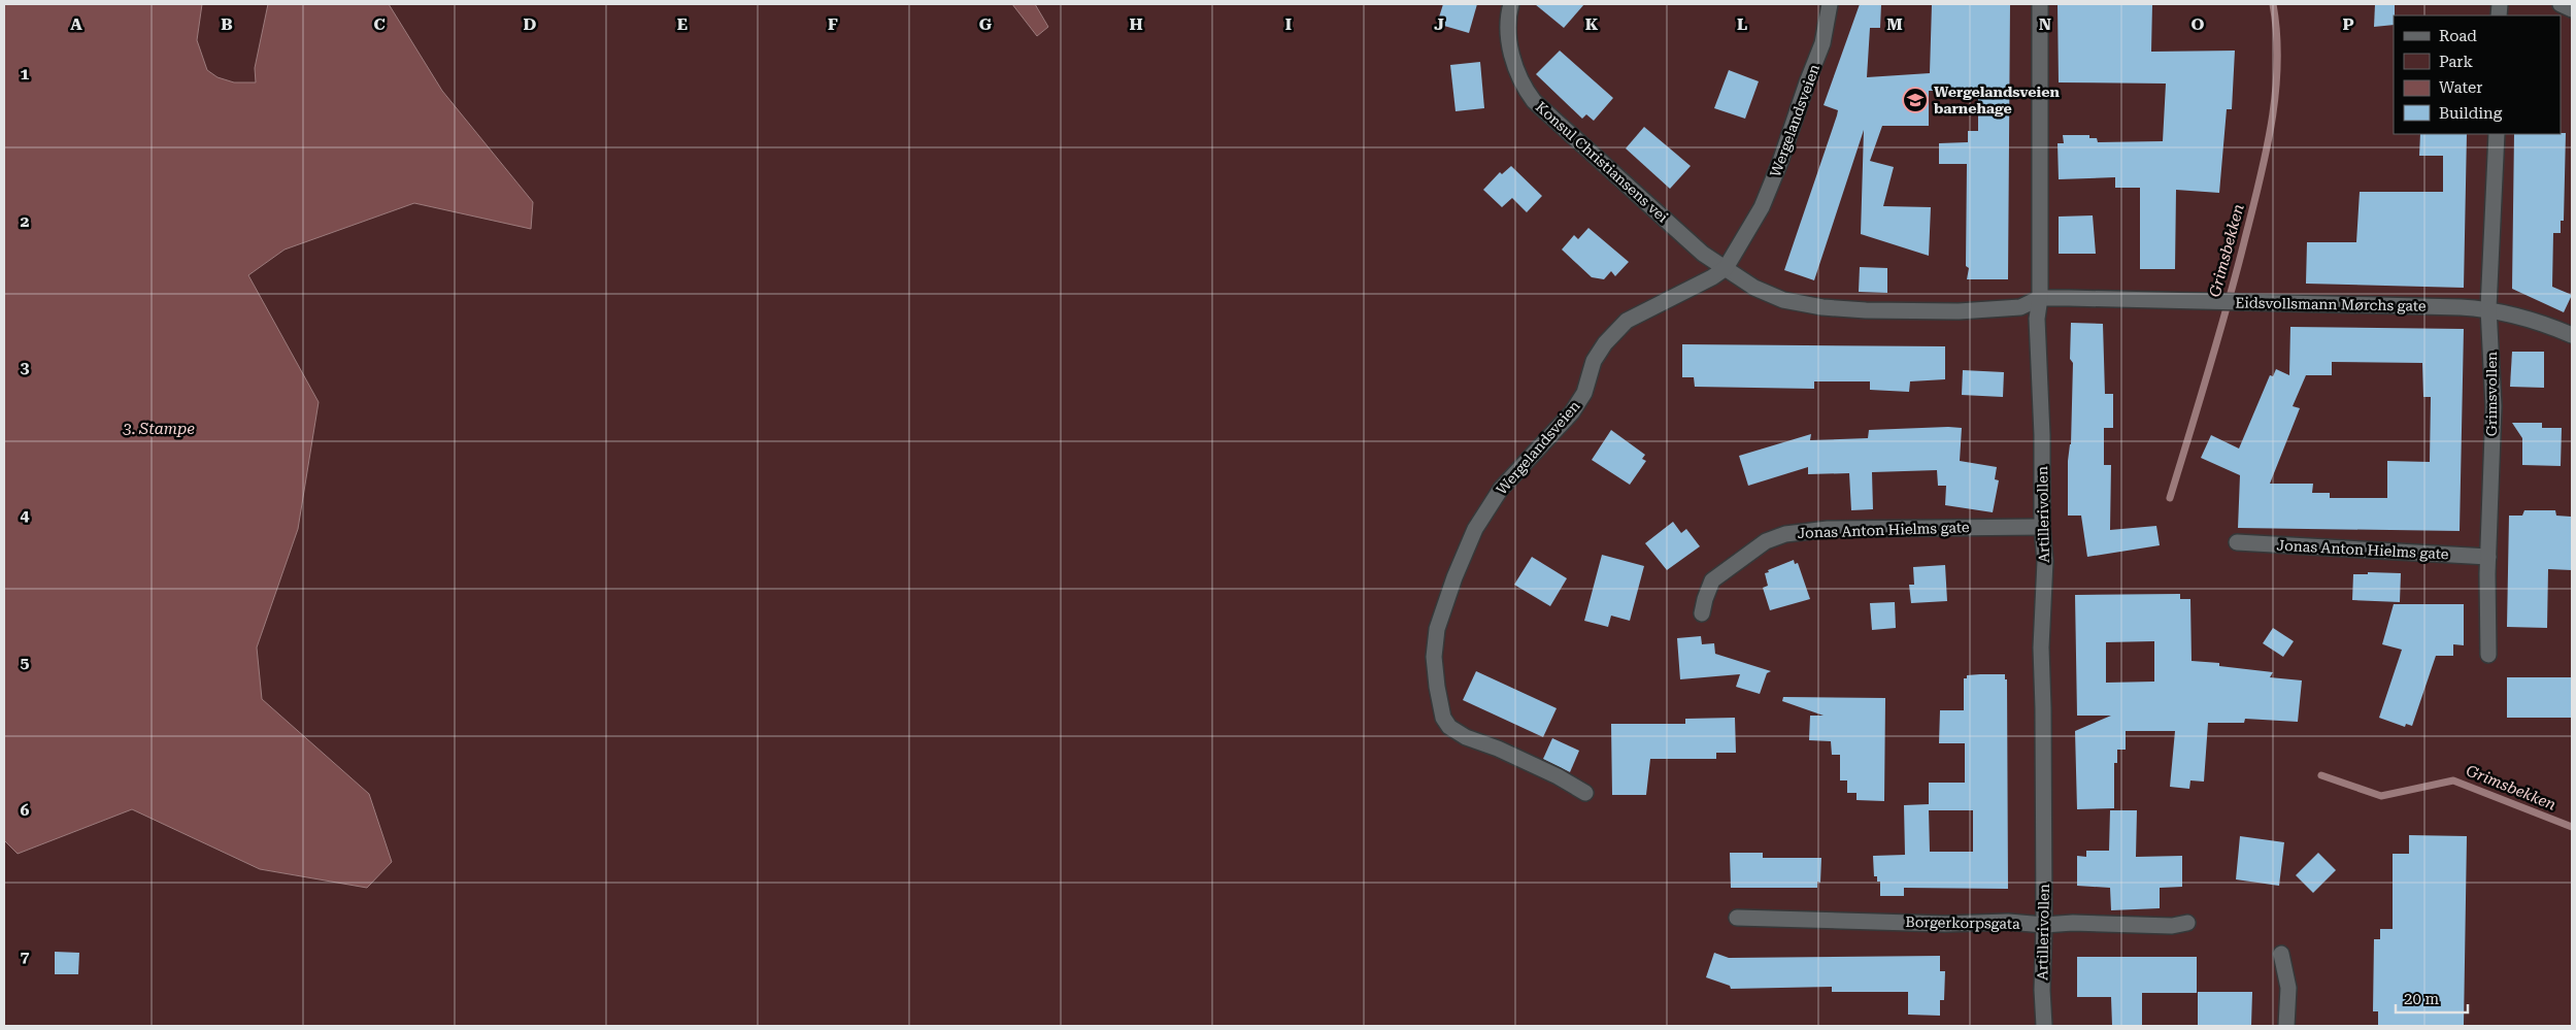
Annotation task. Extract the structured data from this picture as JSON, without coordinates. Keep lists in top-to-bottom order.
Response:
{
  "streets": {
    "street": [
      "Wergelandsveien",
      "Konsul Christiansens vei",
      "Eidsvollsmann Mørchs gate",
      "Grimsvollen",
      "Artillerivollen",
      "Jonas Anton Hielms gate",
      "Borgerkorpsgata"
    ]
  },
  "crossings": [
    ["Wergelandsveien", "Konsul Christiansens vei"],
    ["Wergelandsveien", "Eidsvollsmann Mørchs gate"],
    ["Konsul Christiansens vei", "Eidsvollsmann Mørchs gate"],
    ["Eidsvollsmann Mørchs gate", "Grimsvollen"],
    ["Eidsvollsmann Mørchs gate", "Artillerivollen"],
    ["Grimsvollen", "Jonas Anton Hielms gate"],
    ["Artillerivollen", "Jonas Anton Hielms gate"],
    ["Artillerivollen", "Borgerkorpsgata"]
  ],
  "water": ["Grimsbekken", "3. Stampe"],
  "places": {
    "school or university": ["Wergelandsveien barnehage"]
  },
  "legend": [
    "Road",
    "Park",
    "Water",
    "Building"
  ],
  "scale_bar": "20 m",
  "grid": {
    "columns": [
      "A",
      "B",
      "C",
      "D",
      "E",
      "F",
      "G",
      "H",
      "I",
      "J",
      "K",
      "L",
      "M",
      "N",
      "O",
      "P"
    ],
    "rows": [
      "1",
      "2",
      "3",
      "4",
      "5",
      "6",
      "7"
    ]
  }
}
